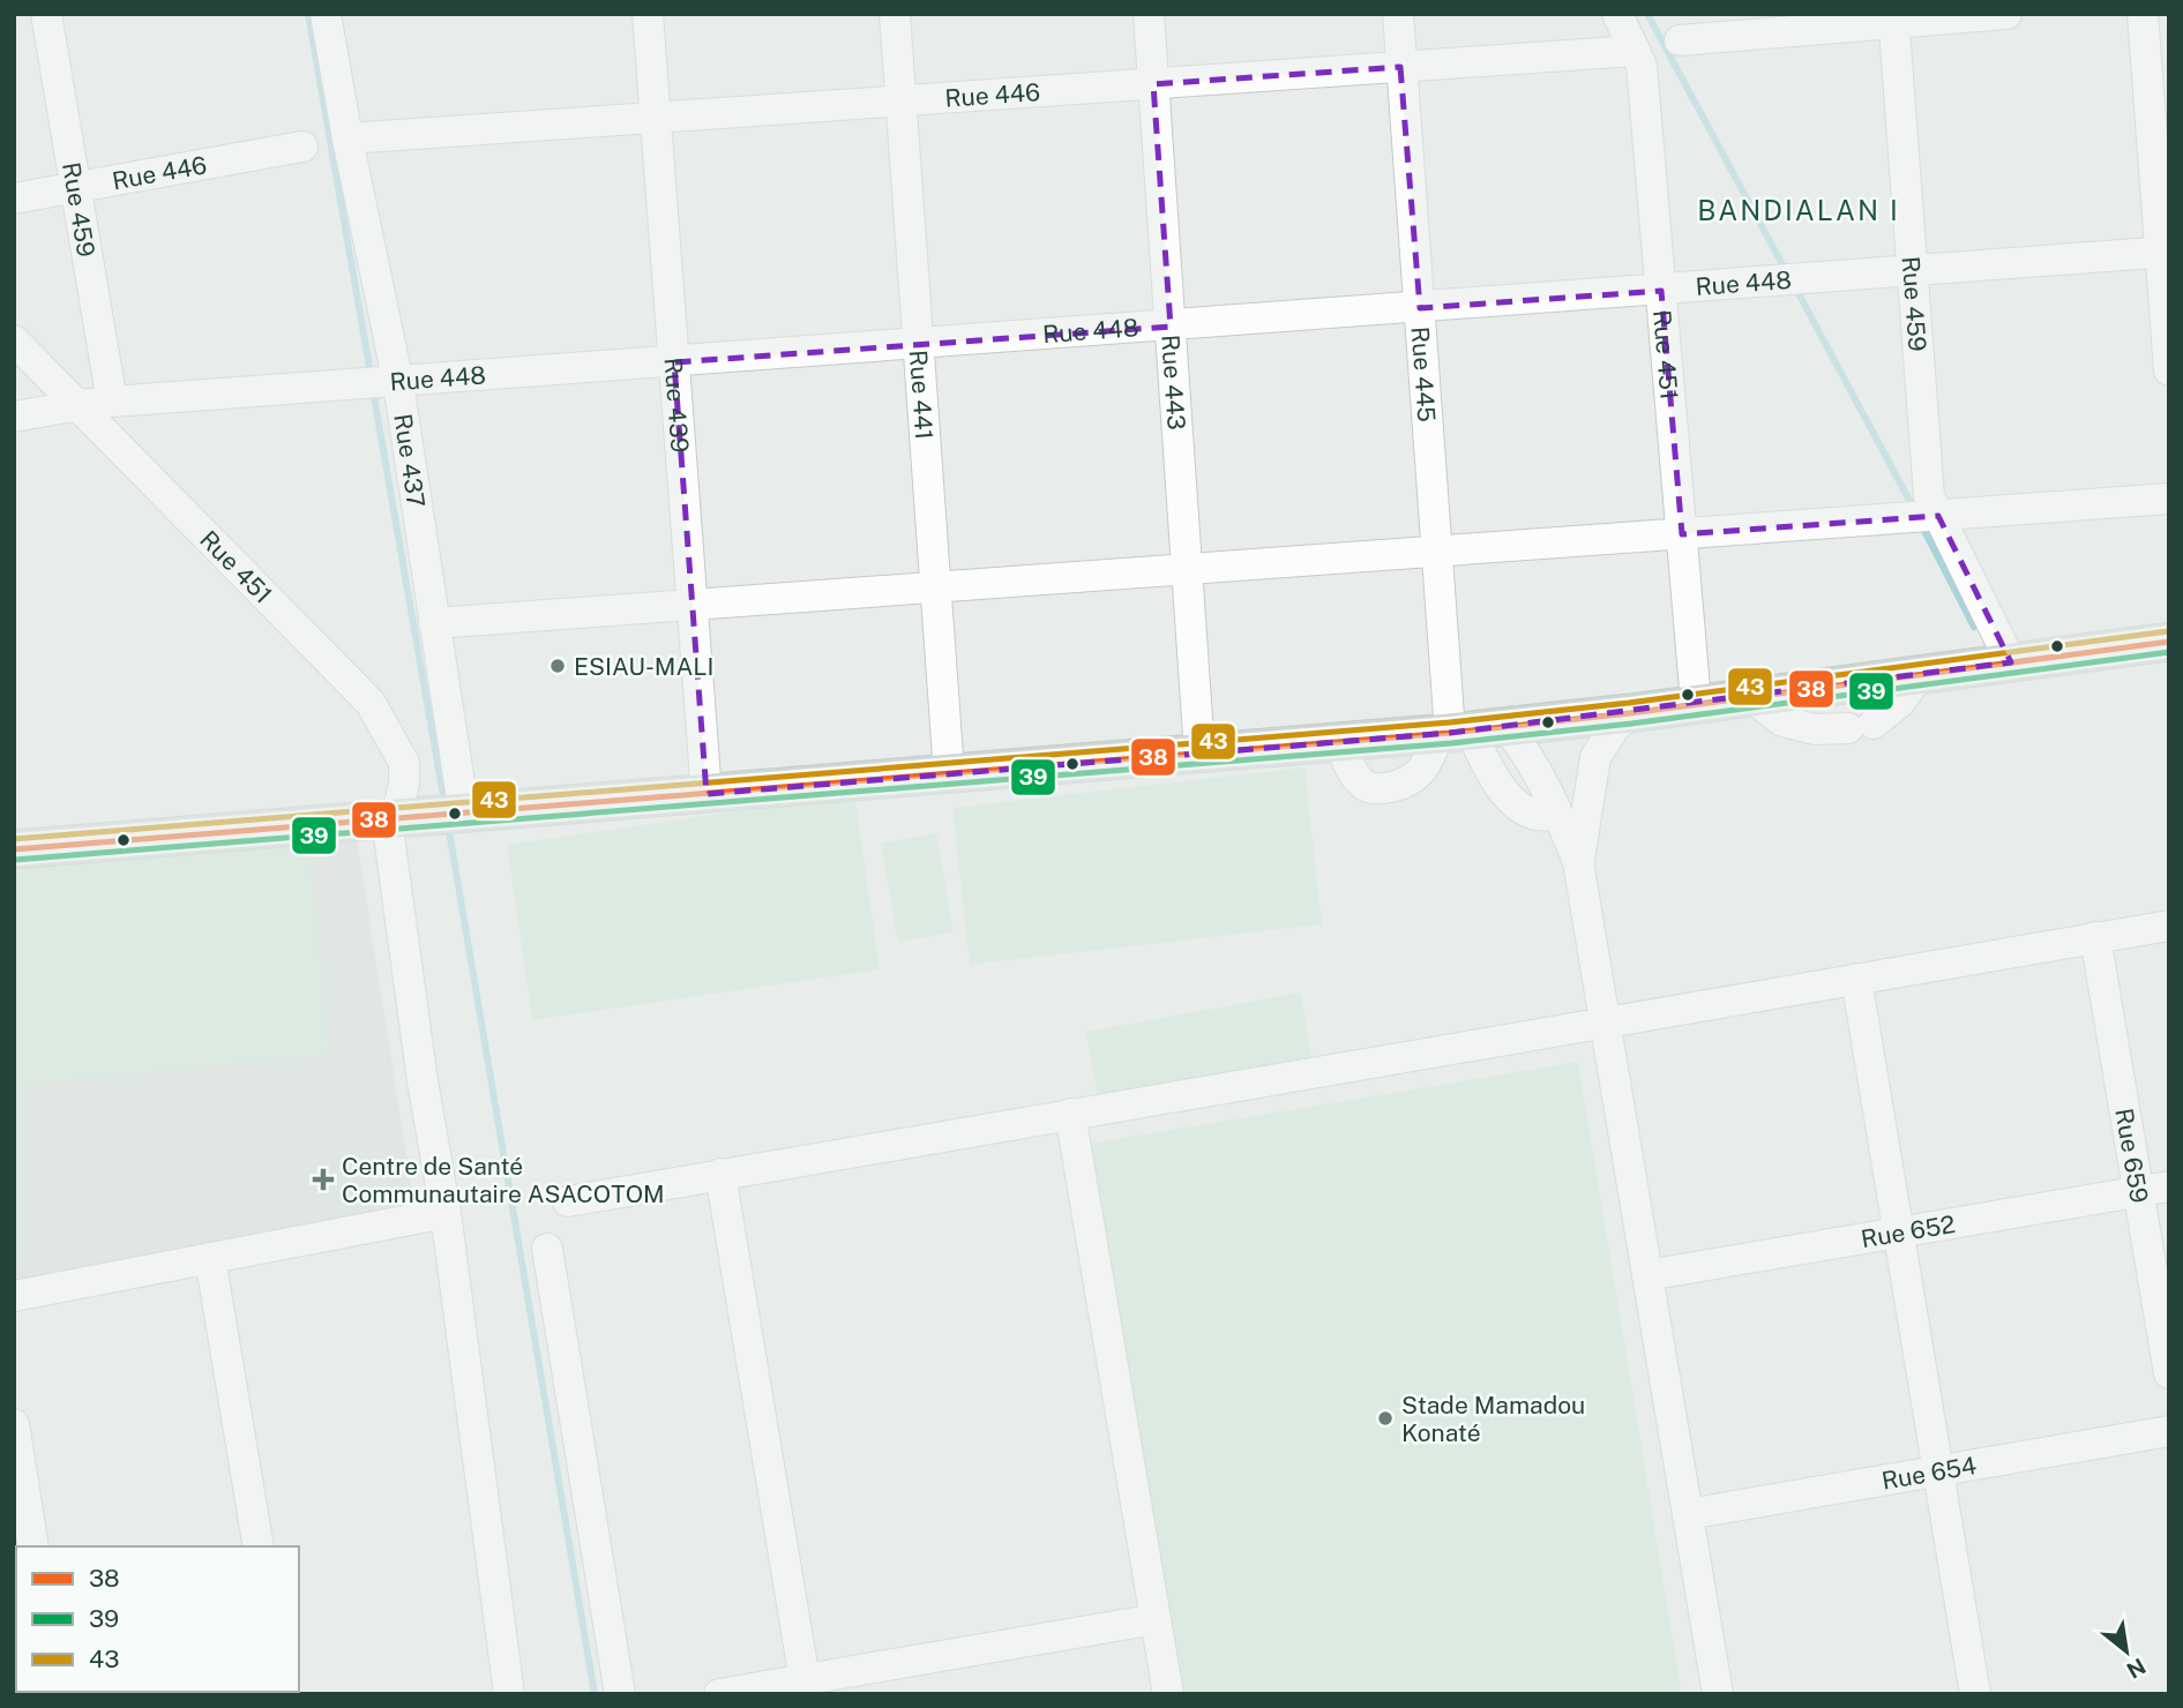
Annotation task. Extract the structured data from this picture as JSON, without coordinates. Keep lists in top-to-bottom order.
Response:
{
  "streets": {
    "street": [
      "Rue 446",
      "Rue 459",
      "Rue 448",
      "Rue 451",
      "Rue 445",
      "Rue 443",
      "Rue 441",
      "Rue 439",
      "Rue 437",
      "Rue 659",
      "Rue 652",
      "Rue 654"
    ]
  },
  "crossings": [
    ["Rue 446", "Rue 459"],
    ["Rue 446", "Rue 451"],
    ["Rue 446", "Rue 445"],
    ["Rue 446", "Rue 443"],
    ["Rue 446", "Rue 441"],
    ["Rue 446", "Rue 439"],
    ["Rue 446", "Rue 437"],
    ["Rue 459", "Rue 448"],
    ["Rue 448", "Rue 451"],
    ["Rue 448", "Rue 445"],
    ["Rue 448", "Rue 443"],
    ["Rue 448", "Rue 441"],
    ["Rue 448", "Rue 439"],
    ["Rue 448", "Rue 437"],
    ["Rue 451", "Rue 437"],
    ["Rue 659", "Rue 652"]
  ],
  "districts": ["BANDIALAN I"],
  "places": {
    "other": ["ESIAU-MALI", "Stade Mamadou Konaté"],
    "health": ["Centre de Santé Communautaire ASACOTOM"]
  },
  "lines": ["transit line 43", "transit line 38", "transit line 39"],
  "legend": ["38", "39", "43"],
  "north": "bottom right"
}
